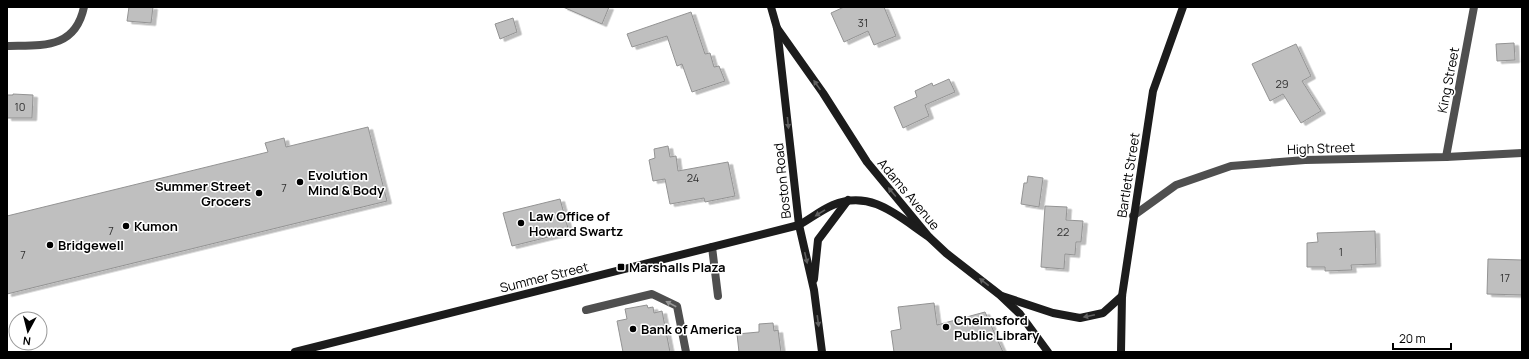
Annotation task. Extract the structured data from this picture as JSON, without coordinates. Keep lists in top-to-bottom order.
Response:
{
  "streets": {
    "main road": [
      "Bartlett Street",
      "Boston Road",
      "Adams Avenue",
      "Summer Street"
    ],
    "street": ["King Street", "High Street"]
  },
  "crossings": [
    ["King Street", "High Street"],
    ["High Street", "Bartlett Street"],
    ["Boston Road", "Adams Avenue"],
    ["Boston Road", "Summer Street"]
  ],
  "one_way": ["Boston Road", "Adams Avenue"],
  "places": {
    "other": [
      "Evolution Mind & Body",
      "Summer Street Grocers",
      "Law Office of Howard Swartz",
      "Kumon",
      "Bridgewell",
      "Chelmsford Public Library",
      "Bank of America"
    ],
    "transit": ["Marshalls Plaza"]
  },
  "house_numbers": [
    "31",
    "29",
    "10",
    "24",
    "7",
    "7",
    "22",
    "1",
    "7",
    "17"
  ],
  "scale_bar": "20 m",
  "north": "bottom"
}
